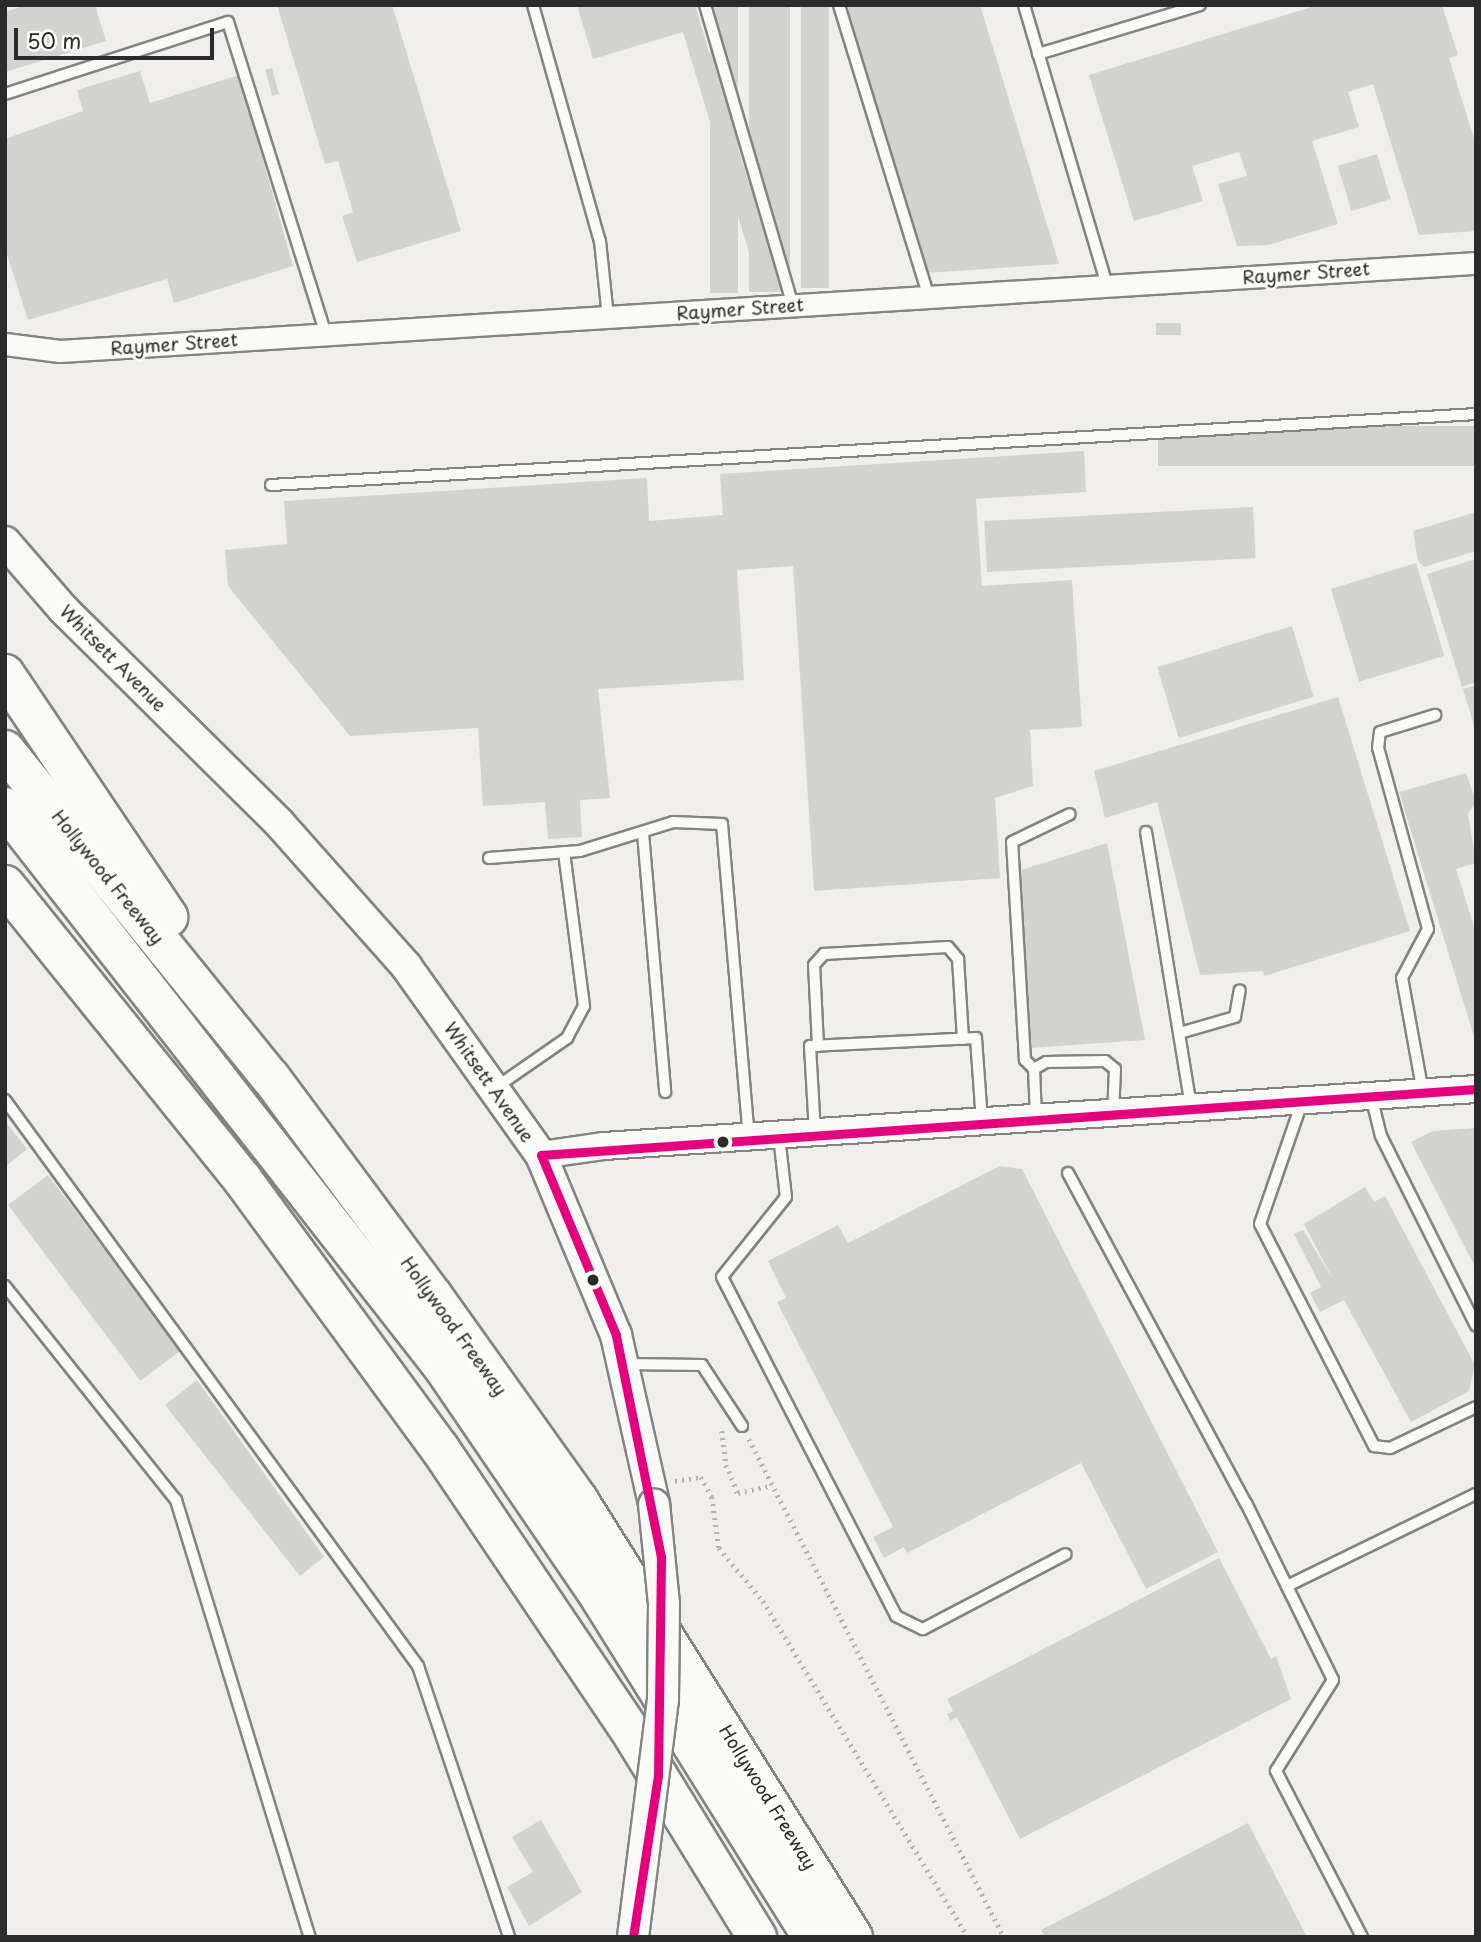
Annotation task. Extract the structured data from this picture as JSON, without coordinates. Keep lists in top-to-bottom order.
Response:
{
  "streets": {
    "highway": ["Hollywood Freeway"],
    "main road": ["Whitsett Avenue"],
    "street": ["Raymer Street"]
  },
  "scale_bar": "50 m"
}
